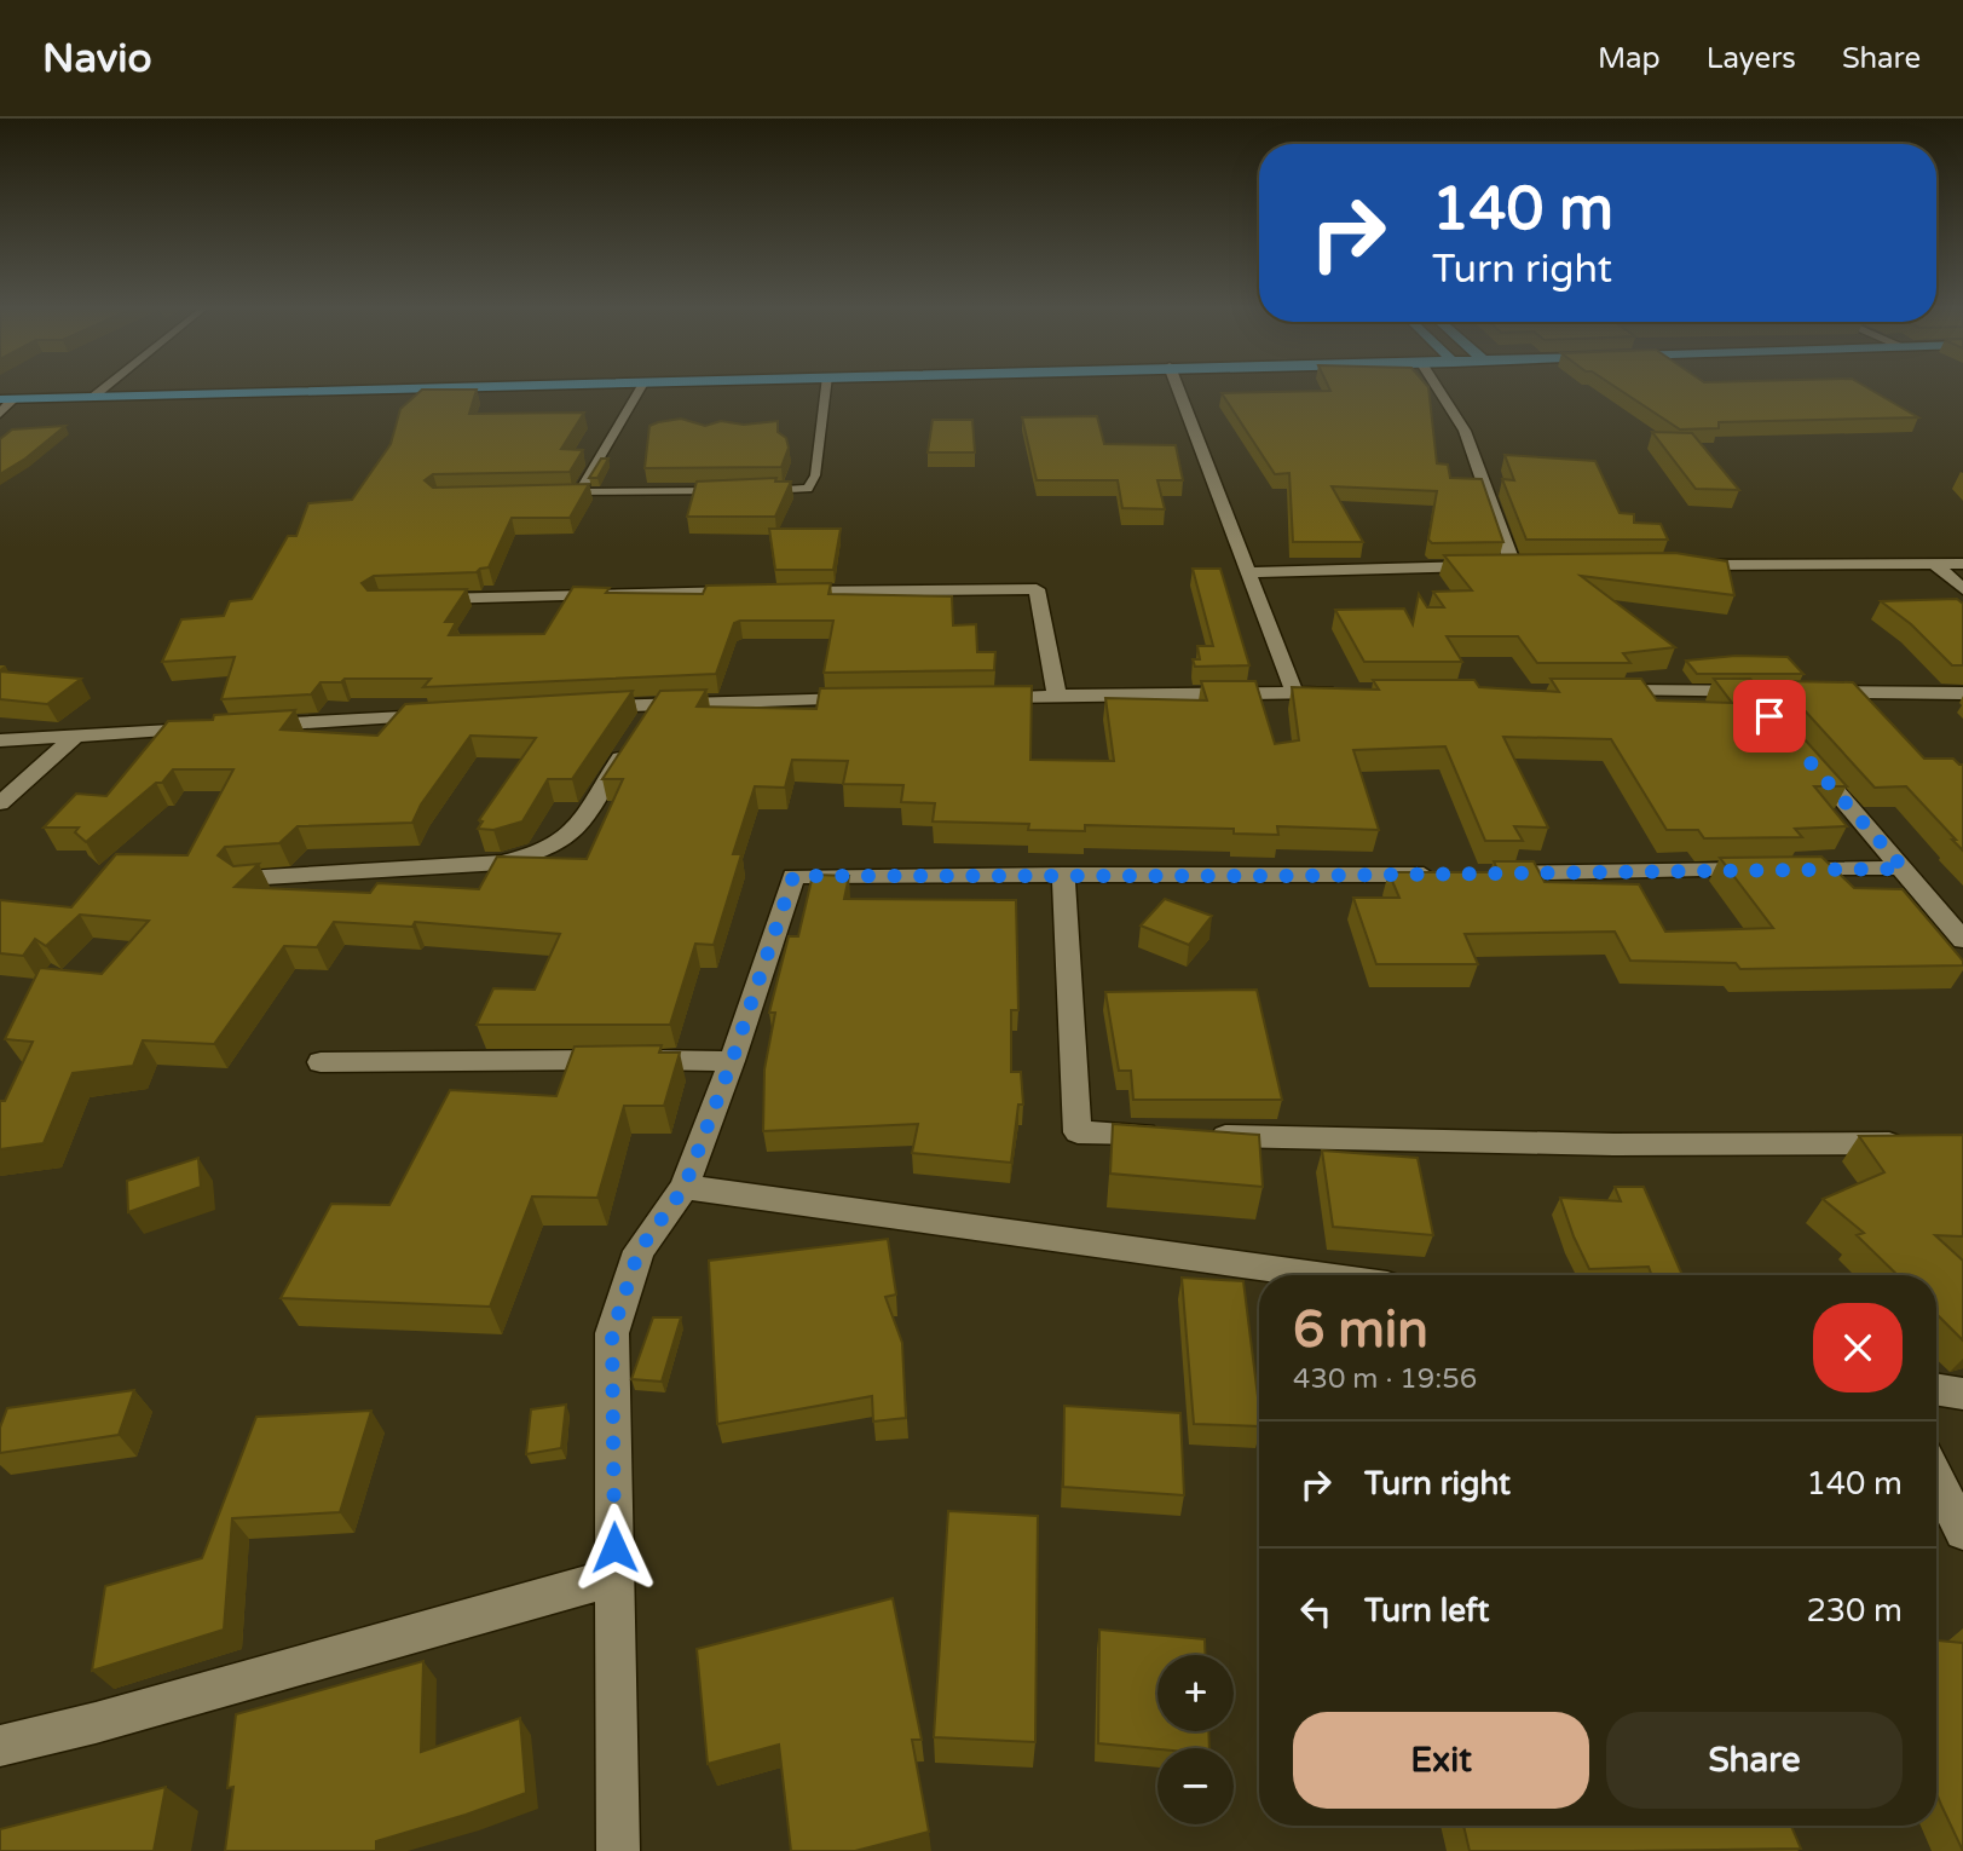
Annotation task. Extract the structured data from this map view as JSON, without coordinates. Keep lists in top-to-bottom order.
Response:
{
  "page": {
    "header": "Navio",
    "nav": ["Map", "Layers", "Share"],
    "turn": ["140 m", "Turn right"],
    "heading": ["6 min", "430 m · 19:56"],
    "list": [
      {
        "name": "Turn right",
        "value": "140 m"
      },
      {
        "name": "Turn left",
        "value": "230 m"
      }
    ],
    "map_buttons": ["+", "−"],
    "buttons": ["Exit", "Share"]
  }
}
